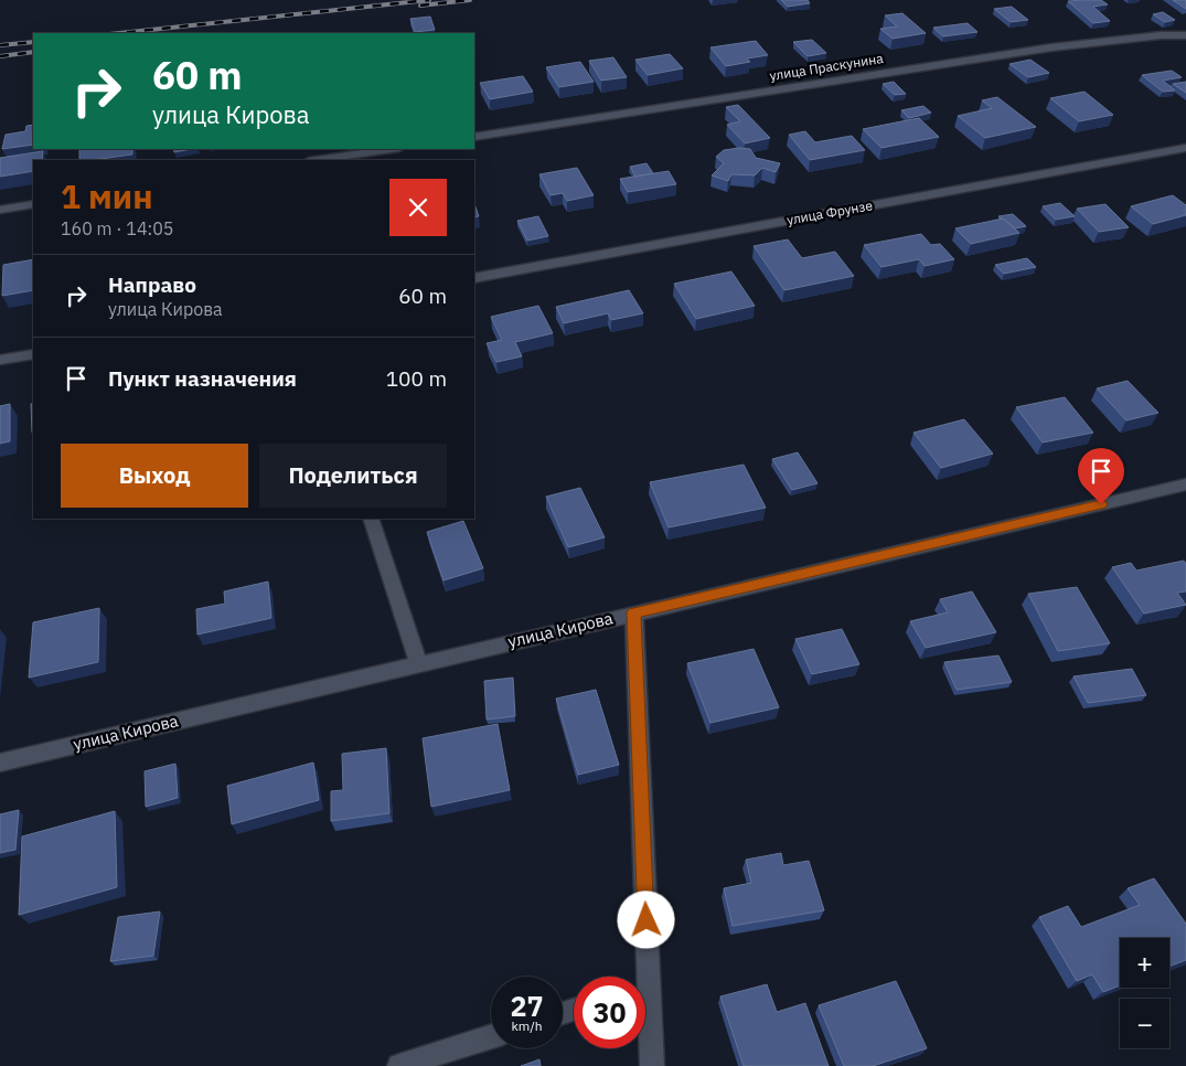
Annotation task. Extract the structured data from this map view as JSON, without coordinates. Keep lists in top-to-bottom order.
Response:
{
  "streets": {
    "street": ["улица Праскунина", "улица Фрунзе", "улица Кирова"]
  },
  "page": {
    "turn": ["60 m", "улица Кирова"],
    "heading": ["1 мин", "160 m · 14:05"],
    "list": [
      {
        "name": "Направо",
        "note": "улица Кирова",
        "value": "60 m"
      },
      {
        "name": "Пункт назначения",
        "value": "100 m"
      }
    ],
    "buttons": ["Выход", "Поделиться"],
    "map_buttons": ["+", "−"],
    "speed": "27 km/h",
    "limit": "30"
  }
}
